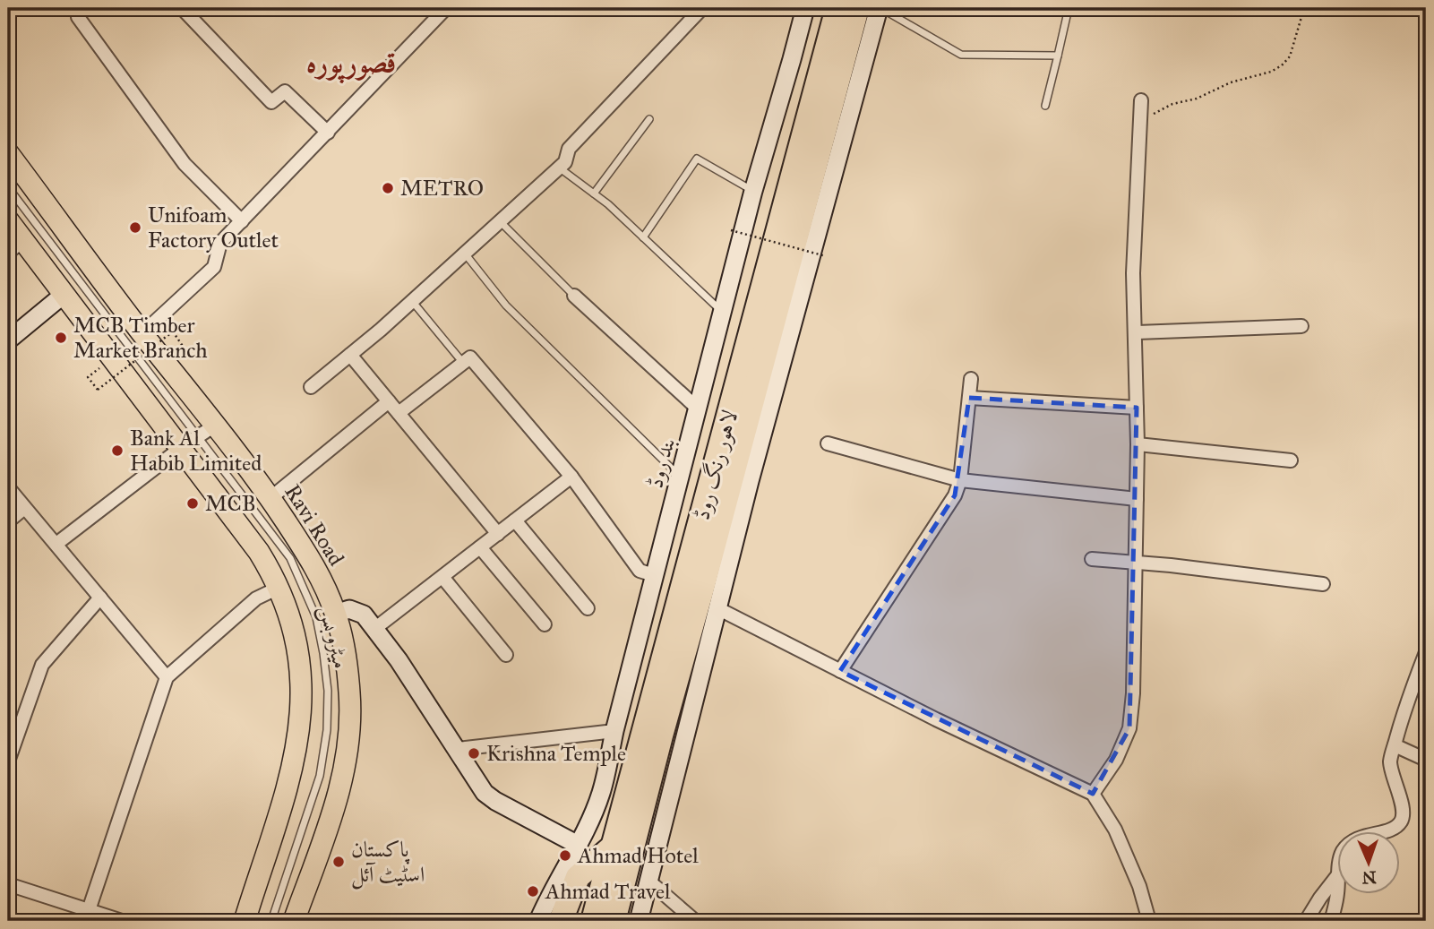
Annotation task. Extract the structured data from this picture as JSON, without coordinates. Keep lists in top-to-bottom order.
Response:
{
  "streets": {
    "highway": ["لاہور رنگ روڈ"],
    "main road": ["بند روڈ", "Ravi Road"],
    "lane": ["میٹرو بس"]
  },
  "districts": ["قصورپورہ"],
  "places": [
    "METRO",
    "Unifoam Factory Outlet",
    "MCB Timber Market Branch",
    "Bank Al Habib Limited",
    "MCB",
    "Krishna Temple",
    "Ahmad Hotel",
    "پاکستان اسٹیٹ آئل",
    "Ahmad Travel"
  ],
  "north": "bottom"
}
